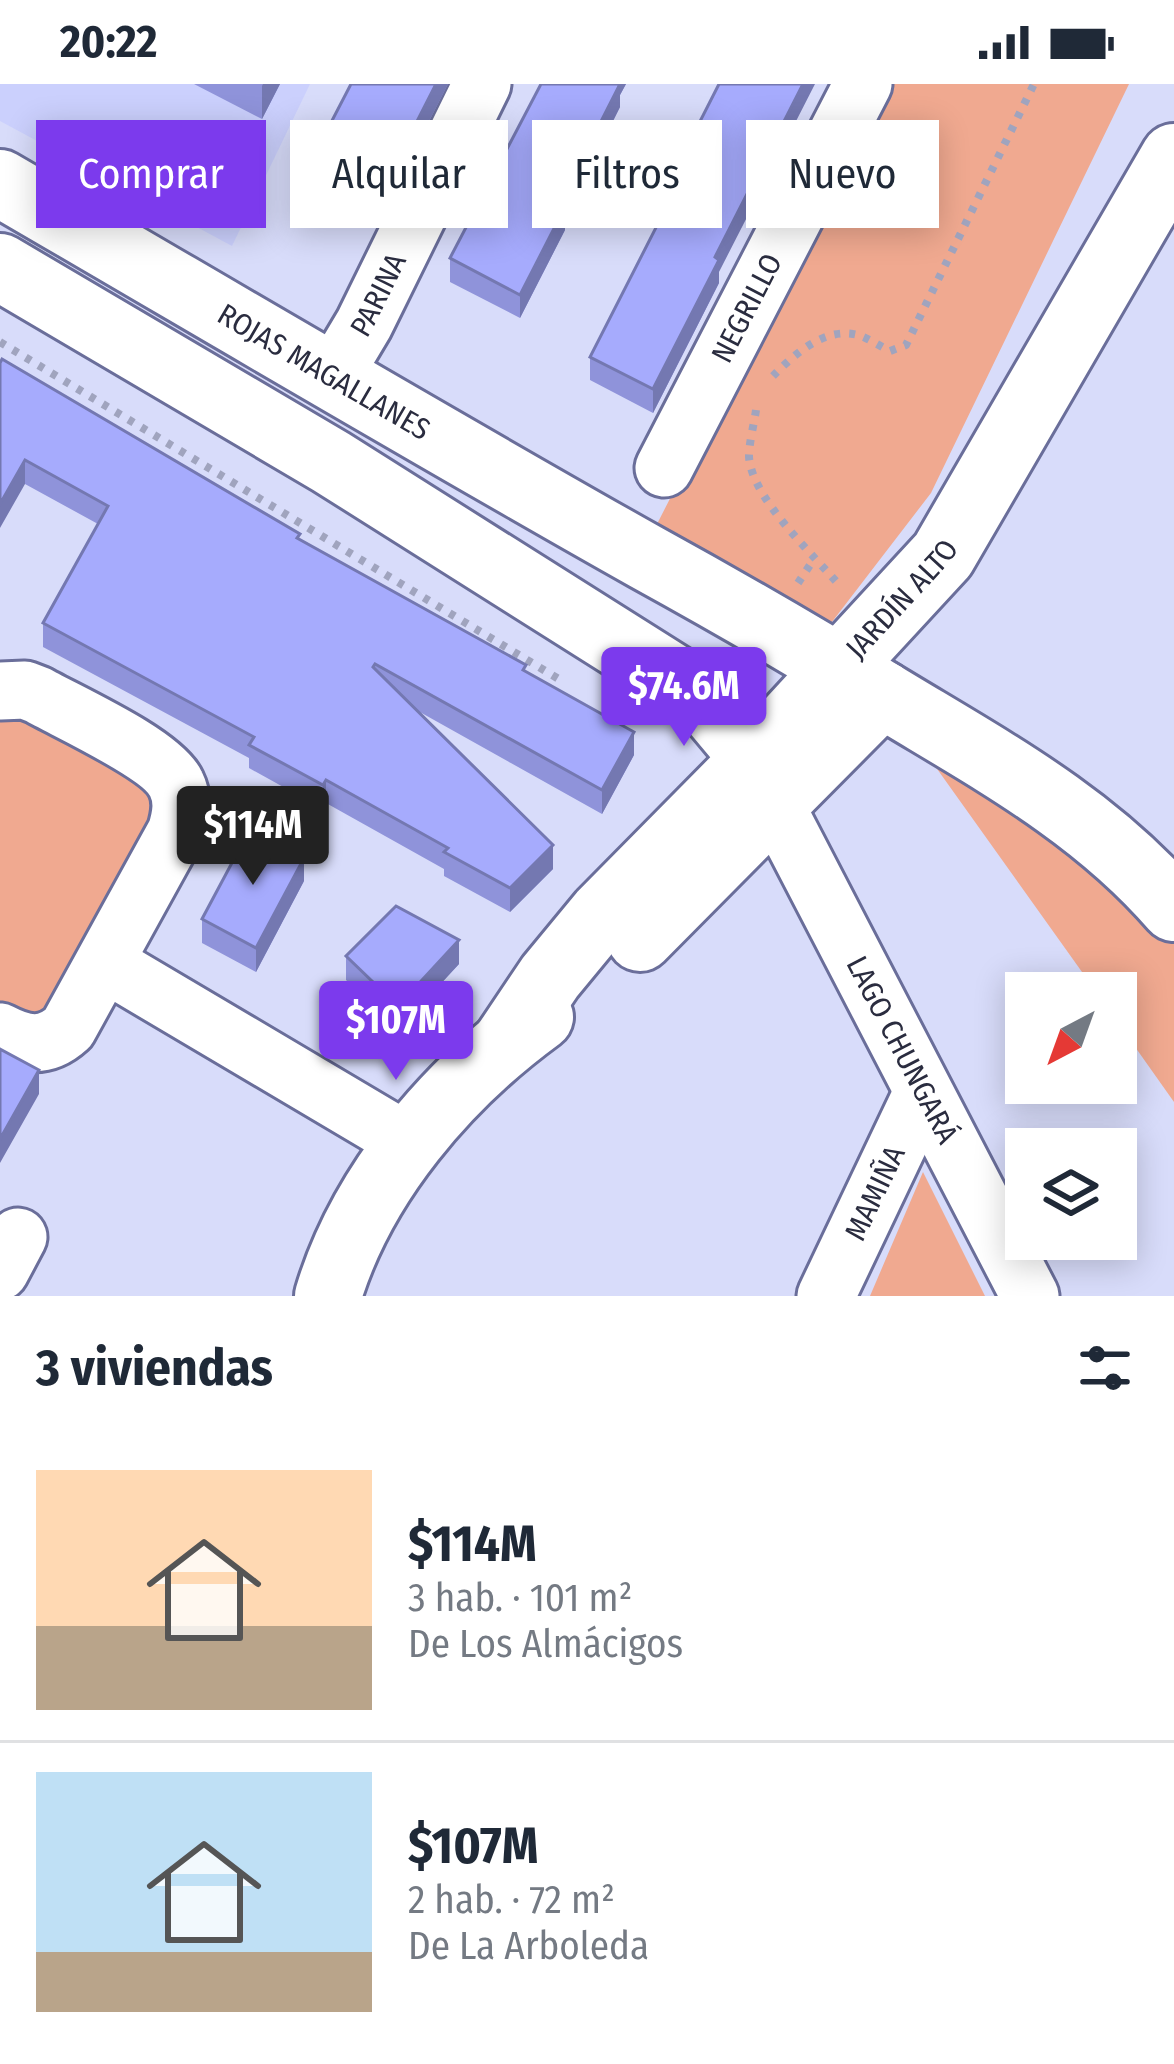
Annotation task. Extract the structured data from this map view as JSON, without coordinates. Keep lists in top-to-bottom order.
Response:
{
  "streets": {
    "street": [
      "PARINA",
      "NEGRILLO",
      "ROJAS MAGALLANES",
      "JARDÍN ALTO",
      "LAGO CHUNGARÁ",
      "MAMIÑA"
    ]
  },
  "crossings": [
    ["PARINA", "ROJAS MAGALLANES"],
    ["ROJAS MAGALLANES", "JARDÍN ALTO"],
    ["ROJAS MAGALLANES", "LAGO CHUNGARÁ"],
    ["JARDÍN ALTO", "LAGO CHUNGARÁ"],
    ["LAGO CHUNGARÁ", "MAMIÑA"]
  ],
  "north": "bottom left",
  "page": {
    "status": "20:22",
    "chip": [
      "Comprar",
      "Alquilar",
      "Filtros",
      "Nuevo"
    ],
    "price": ["$74.6M", "$114M", "$107M"],
    "heading": "3 viviendas",
    "list": [
      {
        "name": "$114M",
        "note": "3 hab. · 101 m² · De Los Almácigos"
      },
      {
        "name": "$107M",
        "note": "2 hab. · 72 m² · De La Arboleda"
      }
    ]
  }
}
